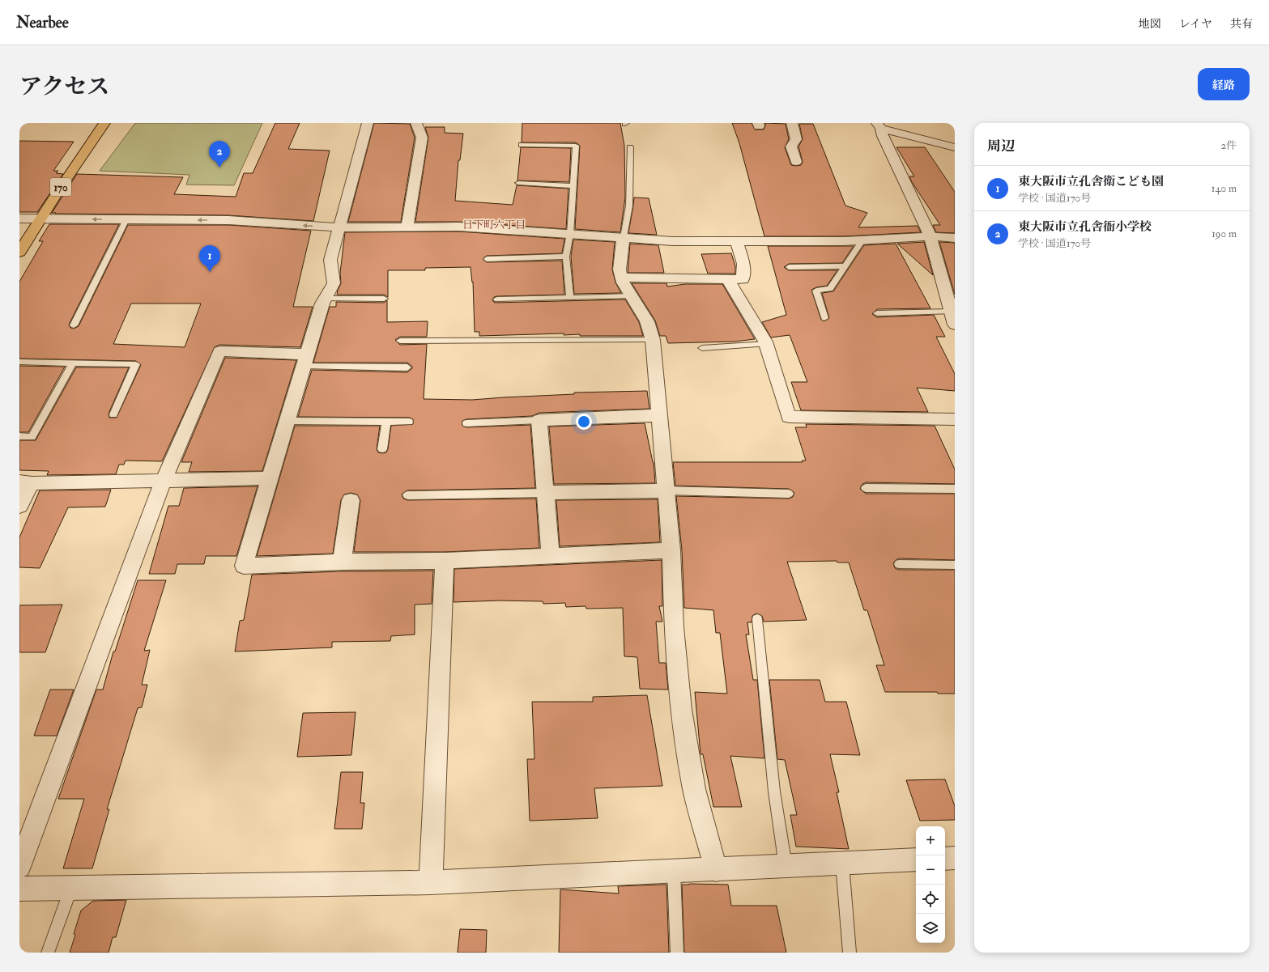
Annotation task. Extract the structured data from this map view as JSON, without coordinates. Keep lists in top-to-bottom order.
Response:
{
  "streets": {
    "highway": ["170"]
  },
  "districts": ["日下町六丁目"],
  "page": {
    "header": "Nearbee",
    "nav": ["地図", "レイヤ", "共有"],
    "title": "アクセス",
    "buttons": "経路",
    "heading": ["周辺", "2件"],
    "pins": ["2", "1"],
    "list": [
      {
        "mark": "1",
        "name": "東大阪市立孔舎衛こども園",
        "note": "学校 · 国道170号",
        "value": "140 m"
      },
      {
        "mark": "2",
        "name": "東大阪市立孔舎衙小学校",
        "note": "学校 · 国道170号",
        "value": "190 m"
      }
    ],
    "map_buttons": ["+", "−"]
  }
}
